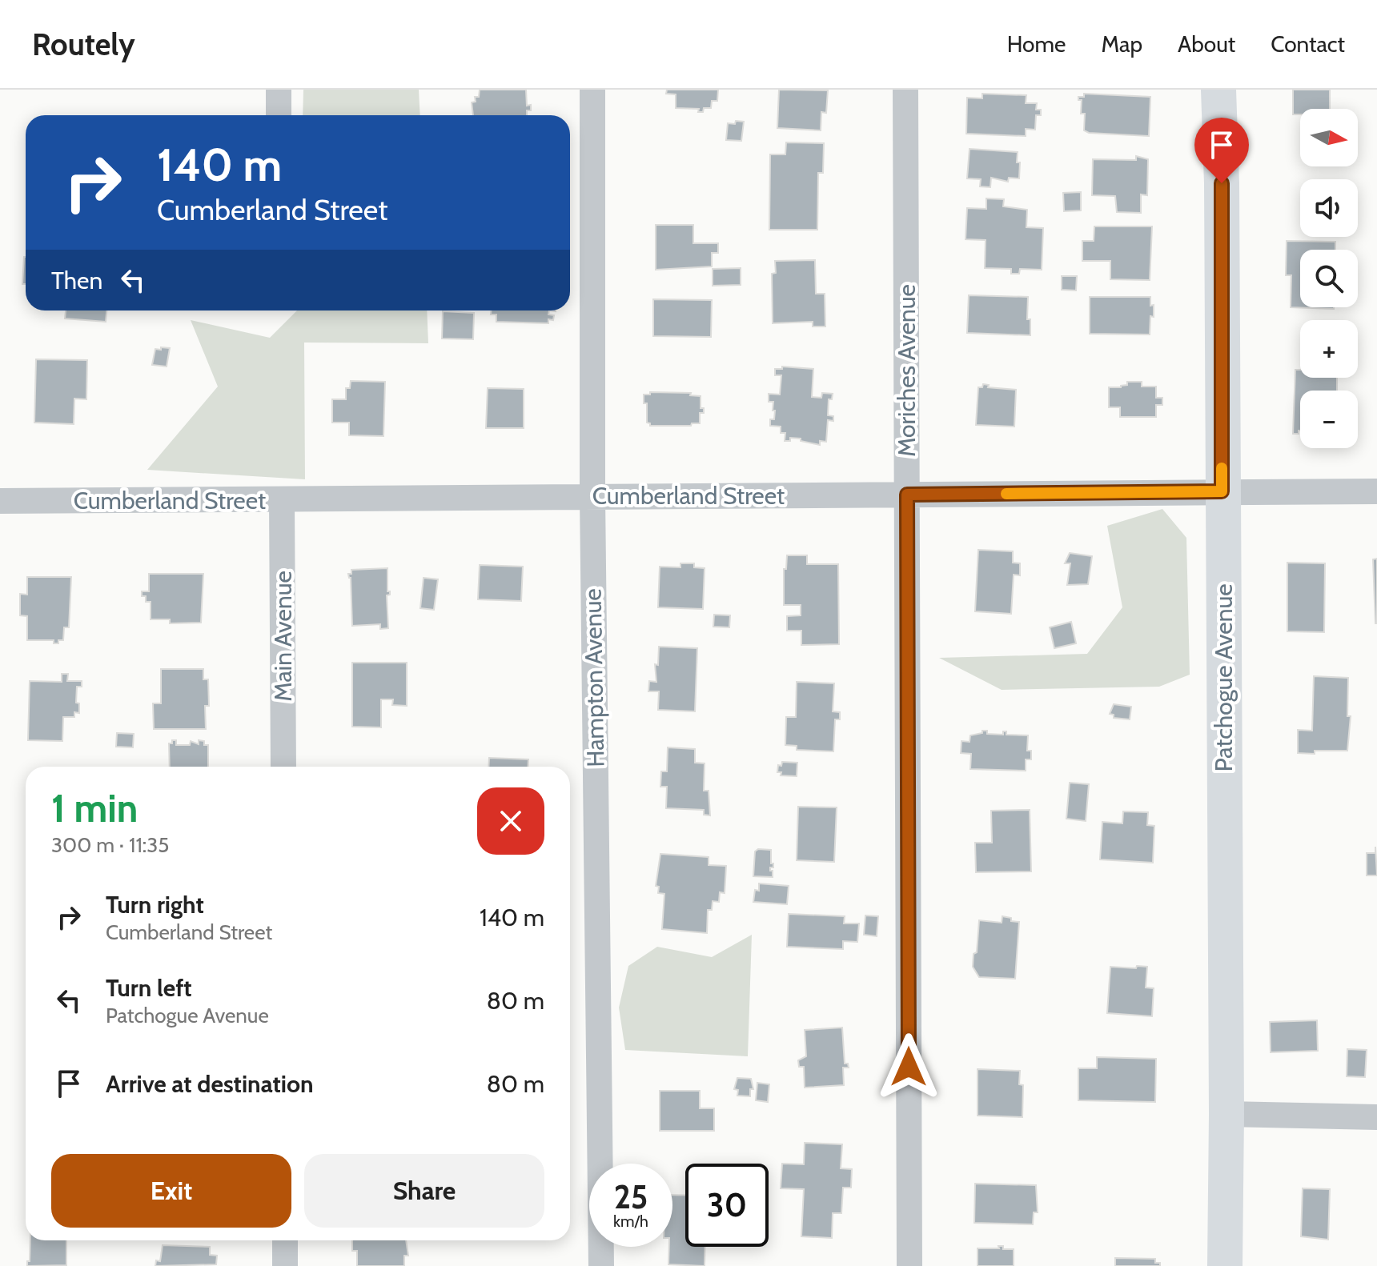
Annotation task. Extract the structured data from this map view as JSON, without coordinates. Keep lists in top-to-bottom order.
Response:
{
  "streets": {
    "street": [
      "Moriches Avenue",
      "Cumberland Street",
      "Main Avenue",
      "Hampton Avenue",
      "Patchogue Avenue"
    ]
  },
  "crossings": [
    ["Moriches Avenue", "Cumberland Street"],
    ["Cumberland Street", "Main Avenue"],
    ["Cumberland Street", "Hampton Avenue"],
    ["Cumberland Street", "Patchogue Avenue"]
  ],
  "north": "right",
  "page": {
    "header": "Routely",
    "nav": [
      "Home",
      "Map",
      "About",
      "Contact"
    ],
    "map_buttons": ["+", "−"],
    "turn": ["140 m", "Cumberland Street"],
    "then": "Then",
    "heading": ["1 min", "300 m · 11:35"],
    "list": [
      {
        "name": "Turn right",
        "note": "Cumberland Street",
        "value": "140 m"
      },
      {
        "name": "Turn left",
        "note": "Patchogue Avenue",
        "value": "80 m"
      },
      {
        "name": "Arrive at destination",
        "value": "80 m"
      }
    ],
    "buttons": ["Exit", "Share"],
    "speed": "25 km/h",
    "limit": "30"
  }
}
